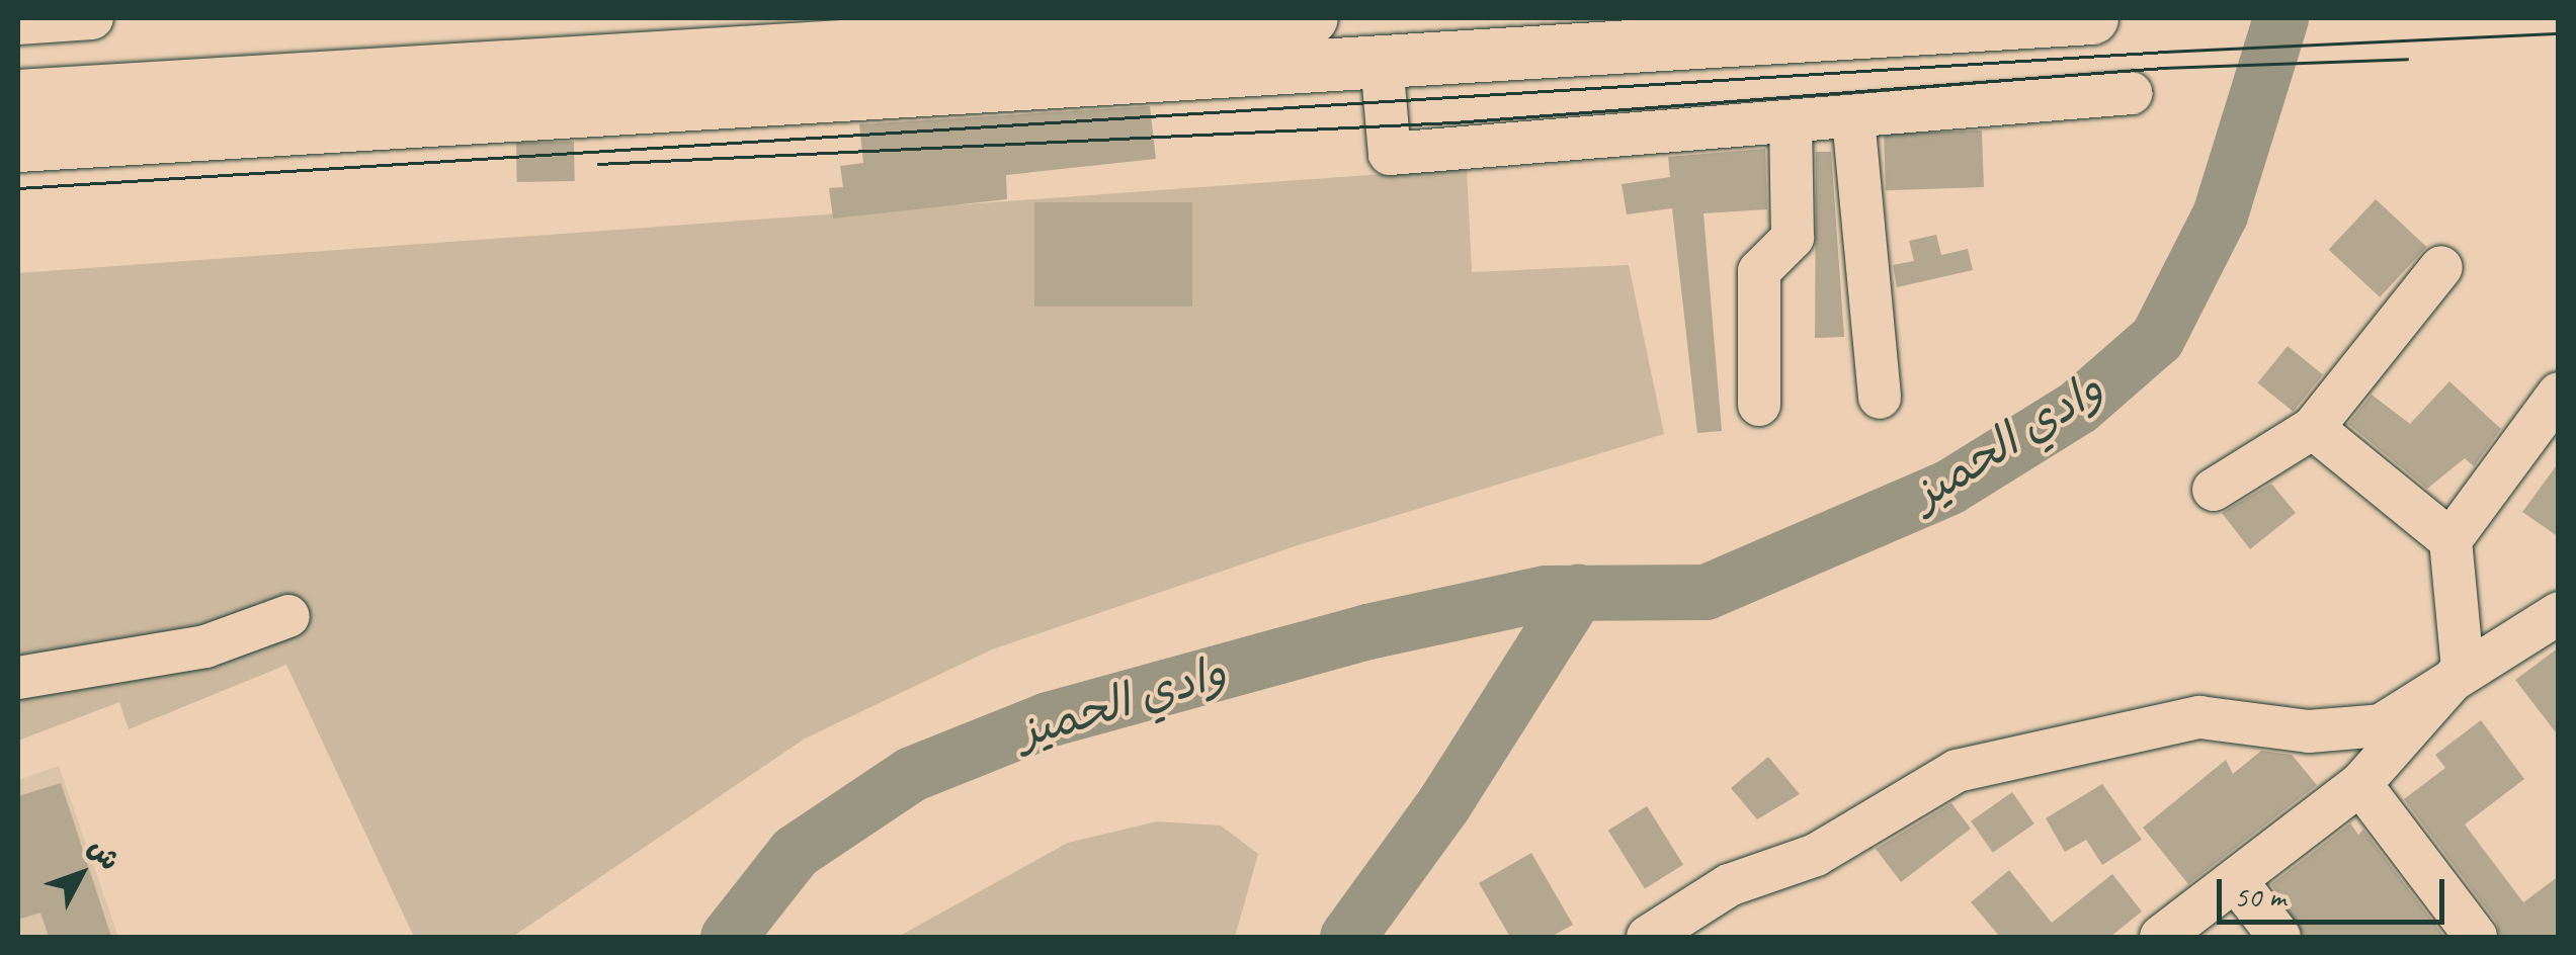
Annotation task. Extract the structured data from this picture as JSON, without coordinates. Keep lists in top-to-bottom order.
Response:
{
  "water": ["وادي الحميز"],
  "scale_bar": "50 m",
  "north": "top right"
}
